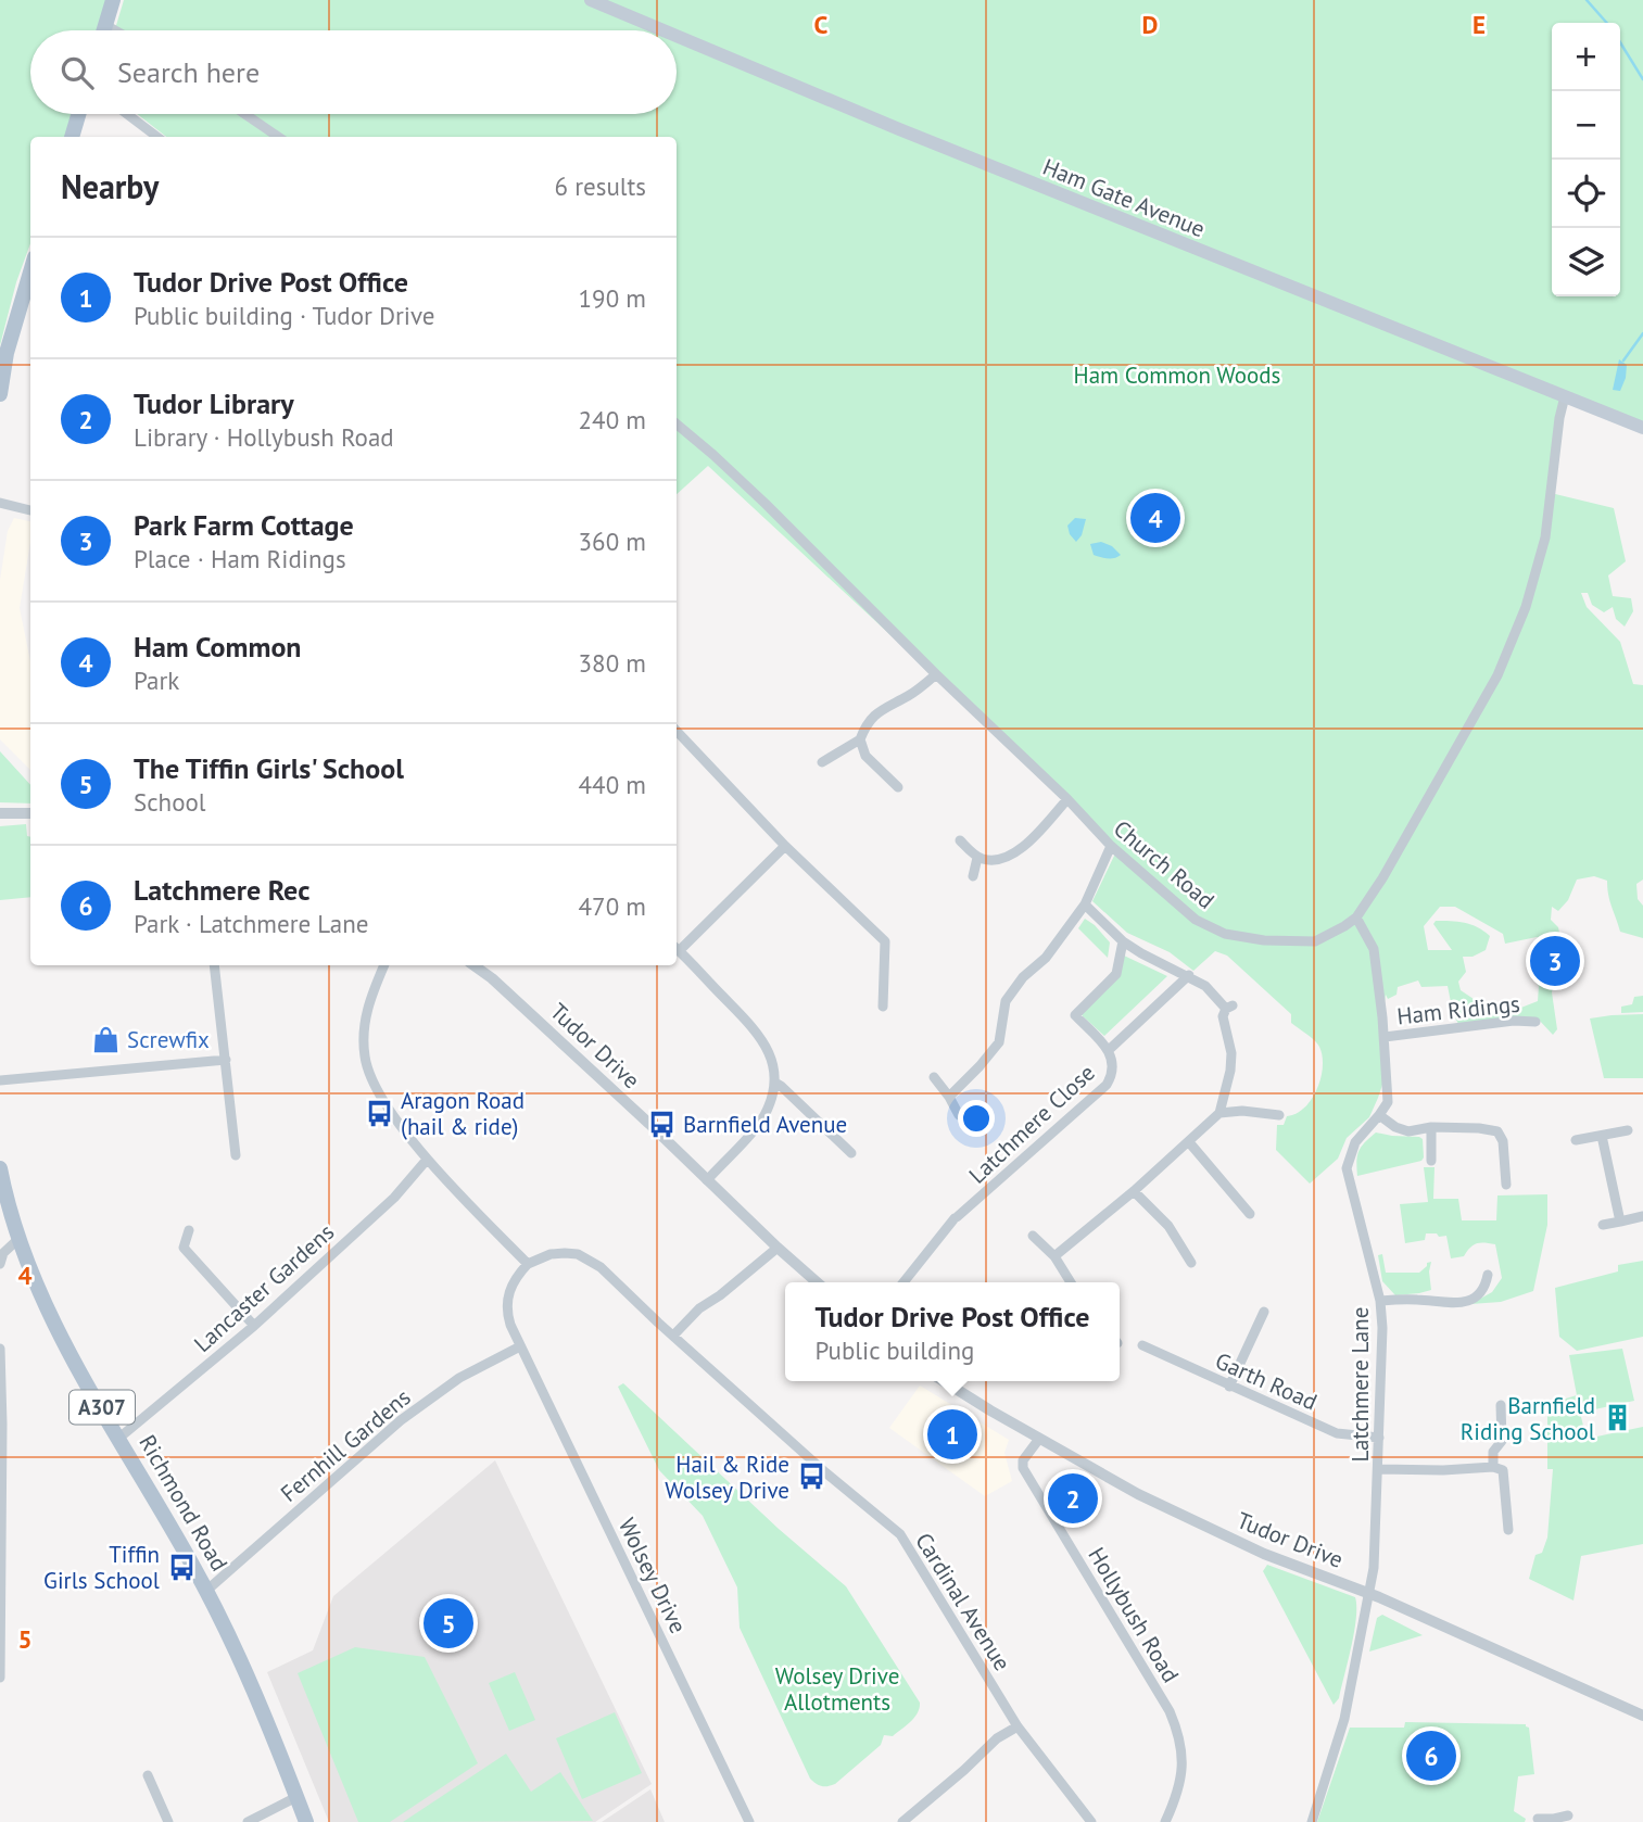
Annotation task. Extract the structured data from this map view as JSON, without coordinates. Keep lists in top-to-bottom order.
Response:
{
  "streets": {
    "main road": ["Ham Gate Avenue", "A307", "Richmond Road"],
    "street": [
      "Church Road",
      "Ham Ridings",
      "Tudor Drive",
      "Latchmere Close",
      "Lancaster Gardens",
      "Garth Road",
      "Latchmere Lane",
      "Fernhill Gardens",
      "Wolsey Drive",
      "Cardinal Avenue",
      "Hollybush Road"
    ]
  },
  "crossings": [
    ["Ham Gate Avenue", "Church Road"],
    ["Church Road", "Latchmere Lane"],
    ["Ham Ridings", "Latchmere Lane"],
    ["Tudor Drive", "Latchmere Lane"],
    ["Tudor Drive", "Hollybush Road"],
    ["Lancaster Gardens", "Richmond Road"],
    ["Garth Road", "Latchmere Lane"],
    ["Fernhill Gardens", "Richmond Road"],
    ["Fernhill Gardens", "Wolsey Drive"],
    ["Wolsey Drive", "Cardinal Avenue"]
  ],
  "parks": ["Ham Common Woods", "Wolsey Drive Allotments"],
  "places": {
    "shop": ["Screwfix"],
    "bus stop": [
      "Aragon Road (hail & ride)",
      "Barnfield Avenue",
      "Hail & Ride Wolsey Drive",
      "Tiffin Girls School"
    ],
    "building": ["Barnfield Riding School"]
  },
  "page": {
    "map_buttons": ["+", "−"],
    "search": "Search here",
    "heading": ["Nearby", "6 results"],
    "list": [
      {
        "mark": "1",
        "name": "Tudor Drive Post Office",
        "note": "Public building · Tudor Drive",
        "value": "190 m"
      },
      {
        "mark": "2",
        "name": "Tudor Library",
        "note": "Library · Hollybush Road",
        "value": "240 m"
      },
      {
        "mark": "3",
        "name": "Park Farm Cottage",
        "note": "Place · Ham Ridings",
        "value": "360 m"
      },
      {
        "mark": "4",
        "name": "Ham Common",
        "note": "Park",
        "value": "380 m"
      },
      {
        "mark": "5",
        "name": "The Tiffin Girls' School",
        "note": "School",
        "value": "440 m"
      },
      {
        "mark": "6",
        "name": "Latchmere Rec",
        "note": "Park · Latchmere Lane",
        "value": "470 m"
      }
    ],
    "pins": [
      "4",
      "3",
      "1",
      "2",
      "5",
      "6"
    ],
    "popup": ["Tudor Drive Post Office", "Public building"]
  },
  "grid": {
    "columns": ["C", "D", "E"],
    "rows": ["4", "5"]
  }
}
